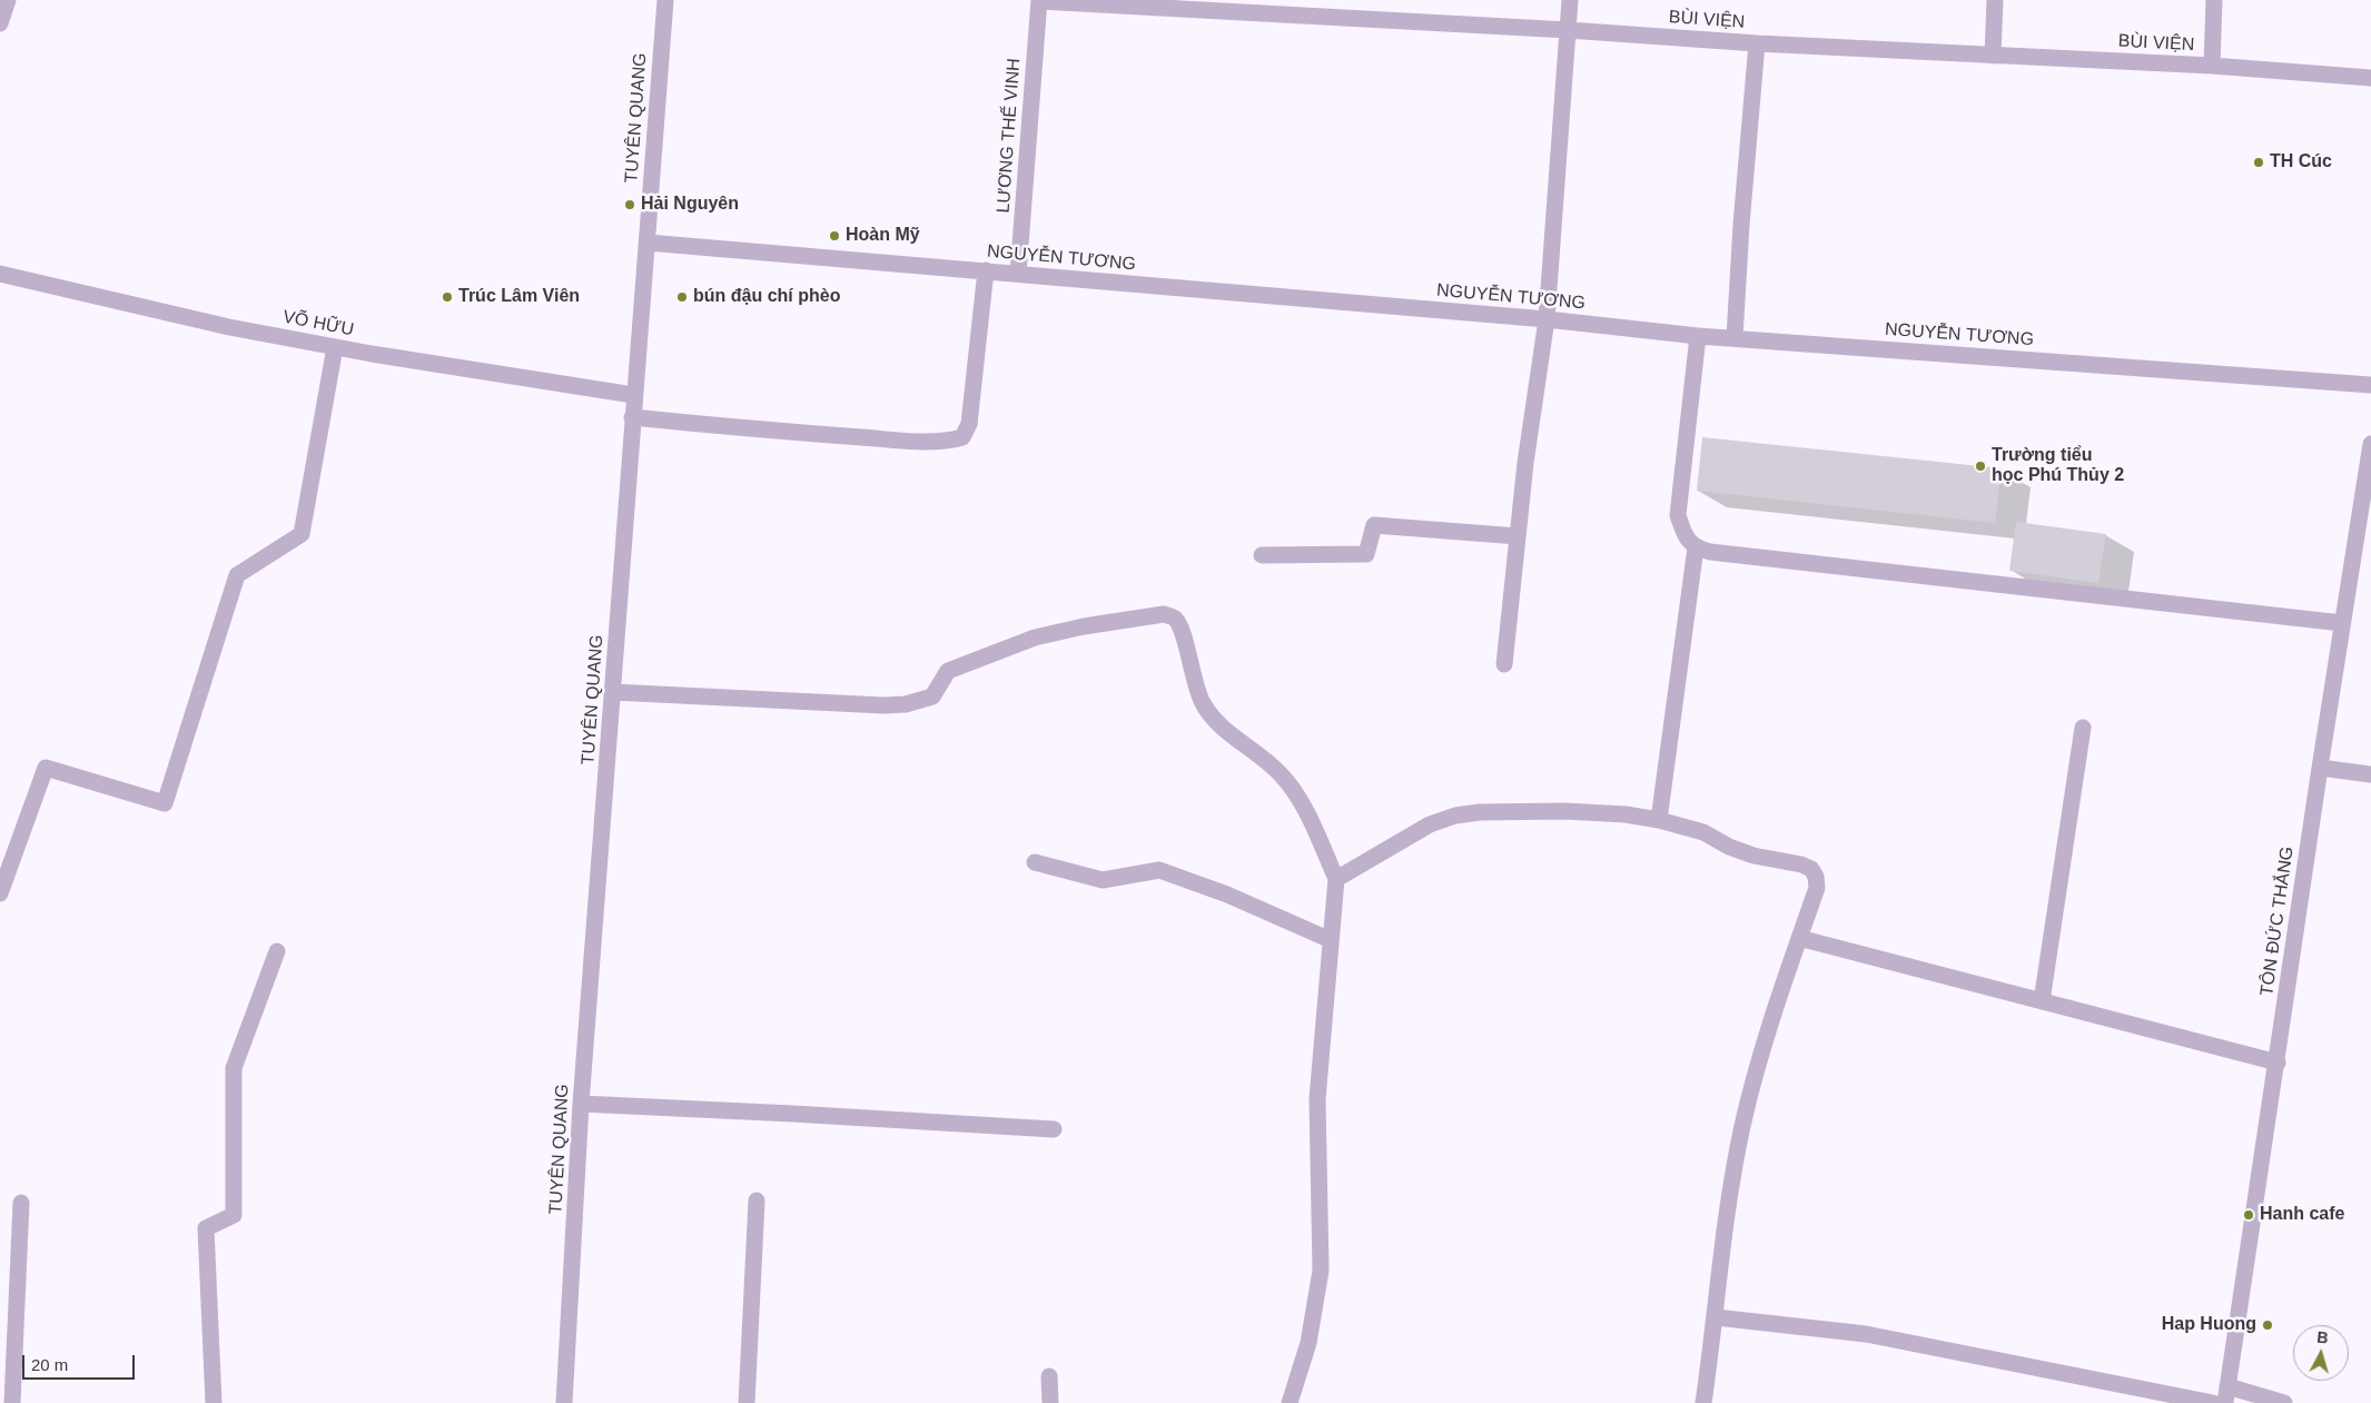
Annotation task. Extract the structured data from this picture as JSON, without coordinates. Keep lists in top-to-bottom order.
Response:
{
  "streets": {
    "street": [
      "BÙI VIỆN",
      "TUYÊN QUANG",
      "LƯƠNG THẾ VINH",
      "NGUYỄN TƯƠNG",
      "VÕ HỮU",
      "TÔN ĐỨC THẮNG"
    ]
  },
  "crossings": [
    ["BÙI VIỆN", "LƯƠNG THẾ VINH"],
    ["TUYÊN QUANG", "NGUYỄN TƯƠNG"],
    ["TUYÊN QUANG", "VÕ HỮU"],
    ["LƯƠNG THẾ VINH", "NGUYỄN TƯƠNG"]
  ],
  "places": [
    "TH Cúc",
    "Hải Nguyên",
    "Hoàn Mỹ",
    "Trúc Lâm Viên",
    "bún đậu chí phèo",
    "Trường tiểu học Phú Thủy 2",
    "Hanh cafe",
    "Hap Huong"
  ],
  "scale_bar": "20 m",
  "north": "top"
}
